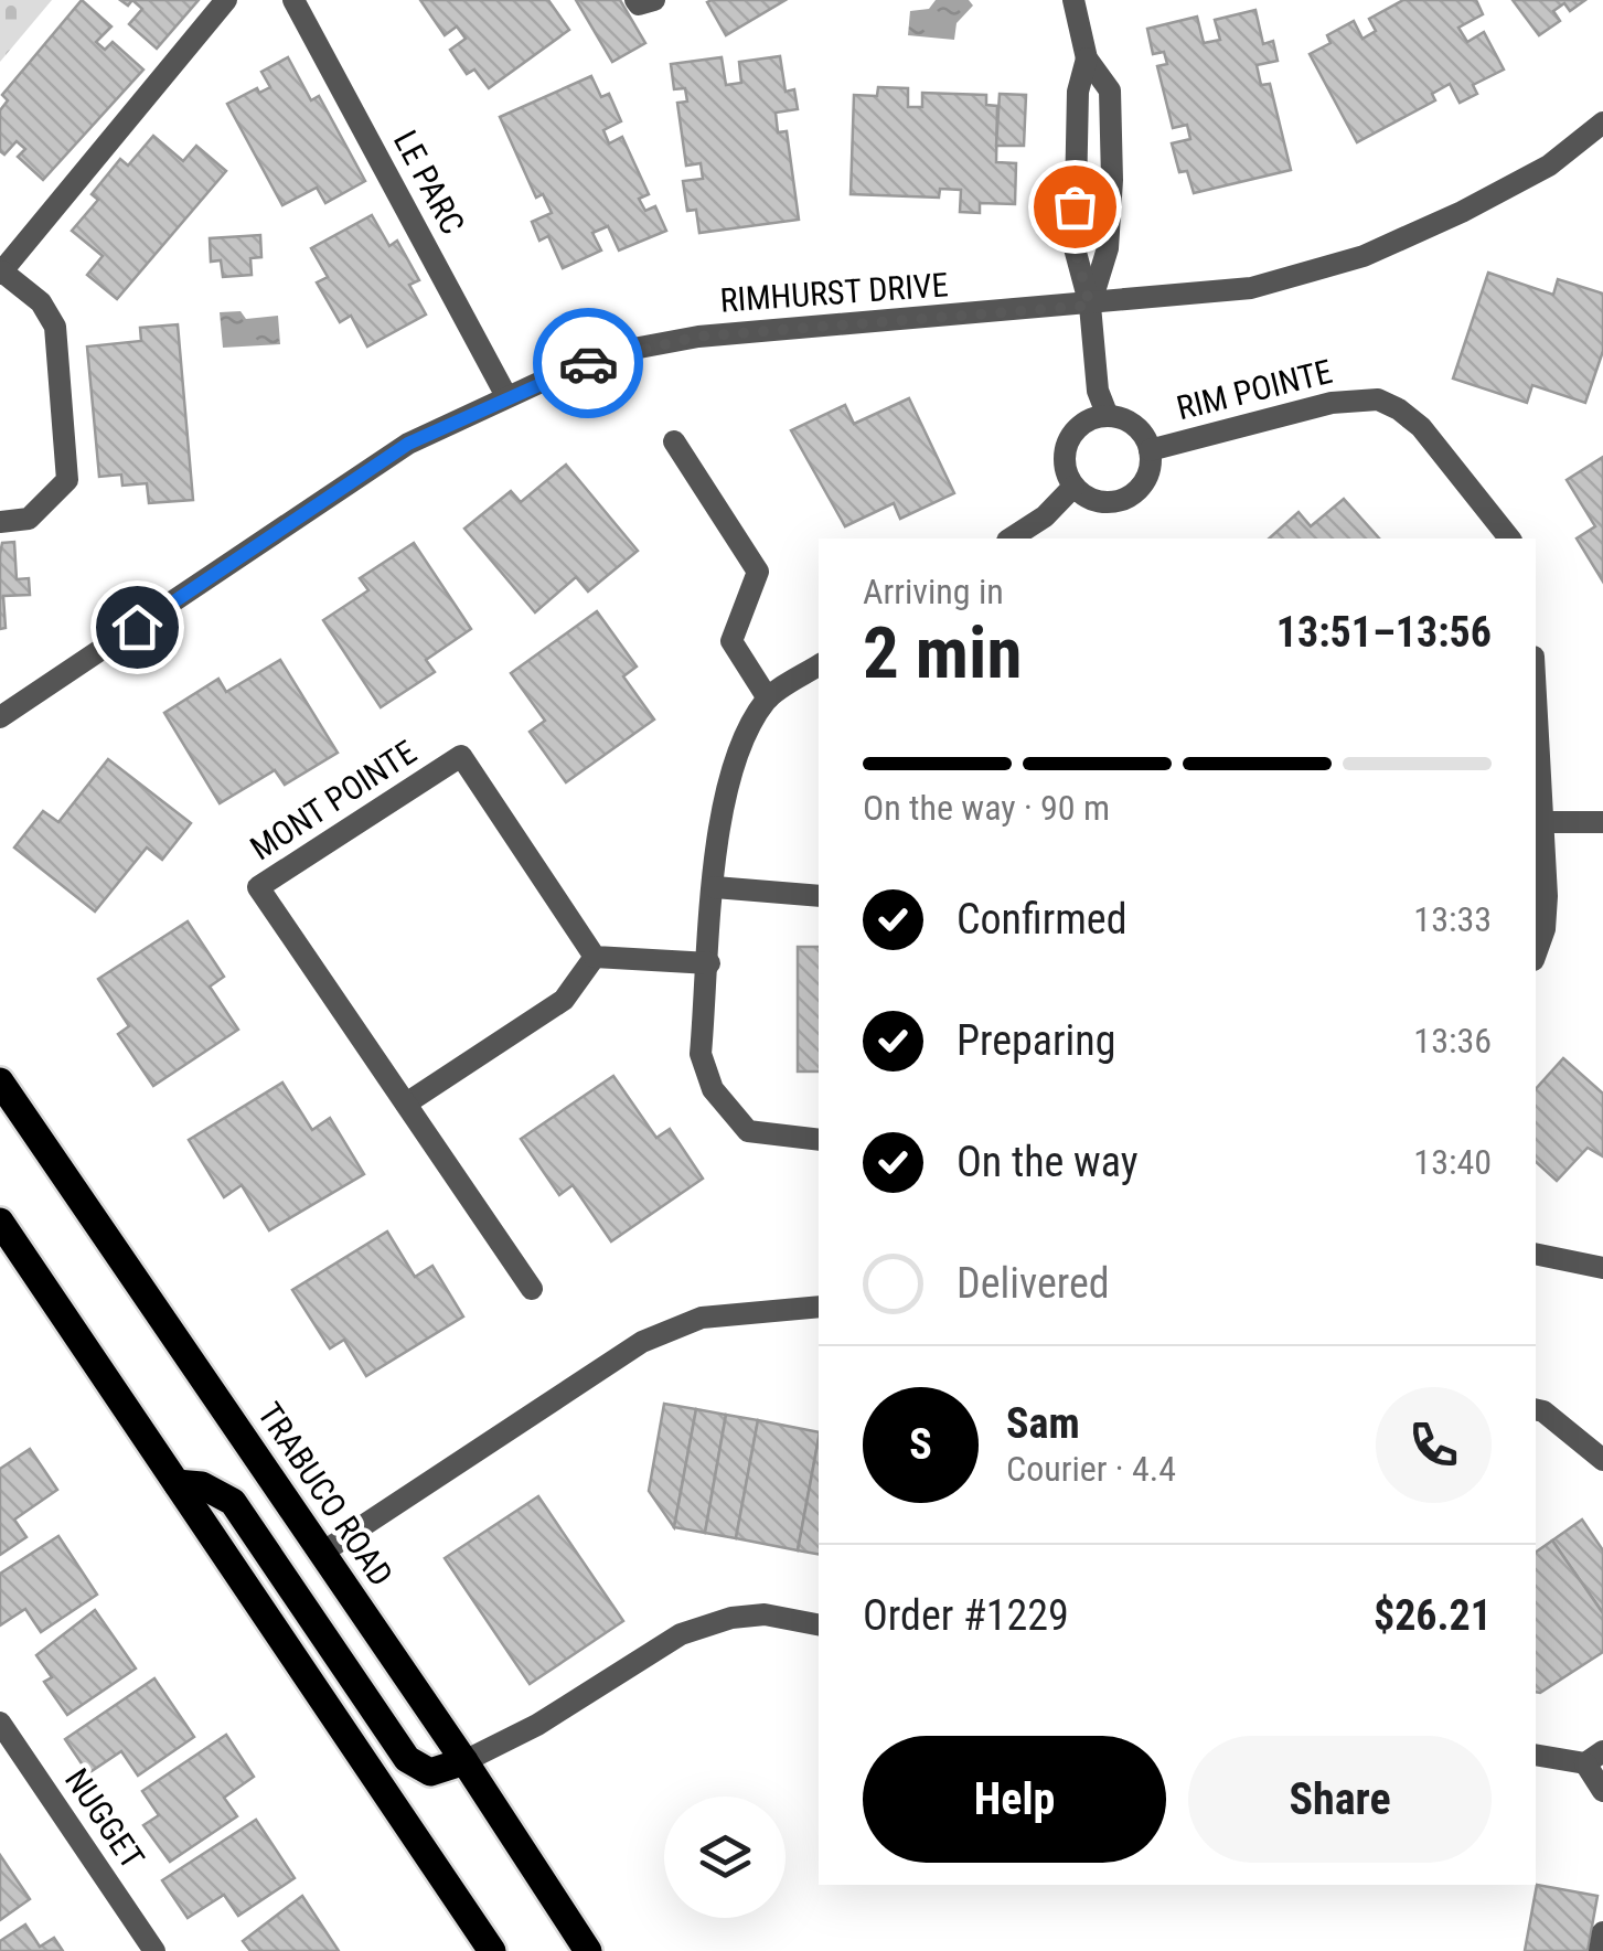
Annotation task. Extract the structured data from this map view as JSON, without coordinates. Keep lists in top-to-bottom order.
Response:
{
  "streets": {
    "main road": ["TRABUCO ROAD"],
    "street": [
      "LE PARC",
      "RIMHURST DRIVE",
      "RIM POINTE",
      "MONT POINTE",
      "NUGGET"
    ]
  },
  "crossings": [
    ["LE PARC", "RIMHURST DRIVE"]
  ],
  "page": {
    "heading": ["2 min", "Arriving in", "13:51–13:56"],
    "panel": [
      "Sam",
      "Courier · 4.4",
      "Order #1229",
      "$26.21"
    ],
    "bar": "On the way · 90 m",
    "list": [
      ["Confirmed", "13:33"],
      ["Preparing", "13:36"],
      ["On the way", "13:40"],
      "Delivered"
    ],
    "round": "S",
    "buttons": ["Help", "Share"]
  }
}
